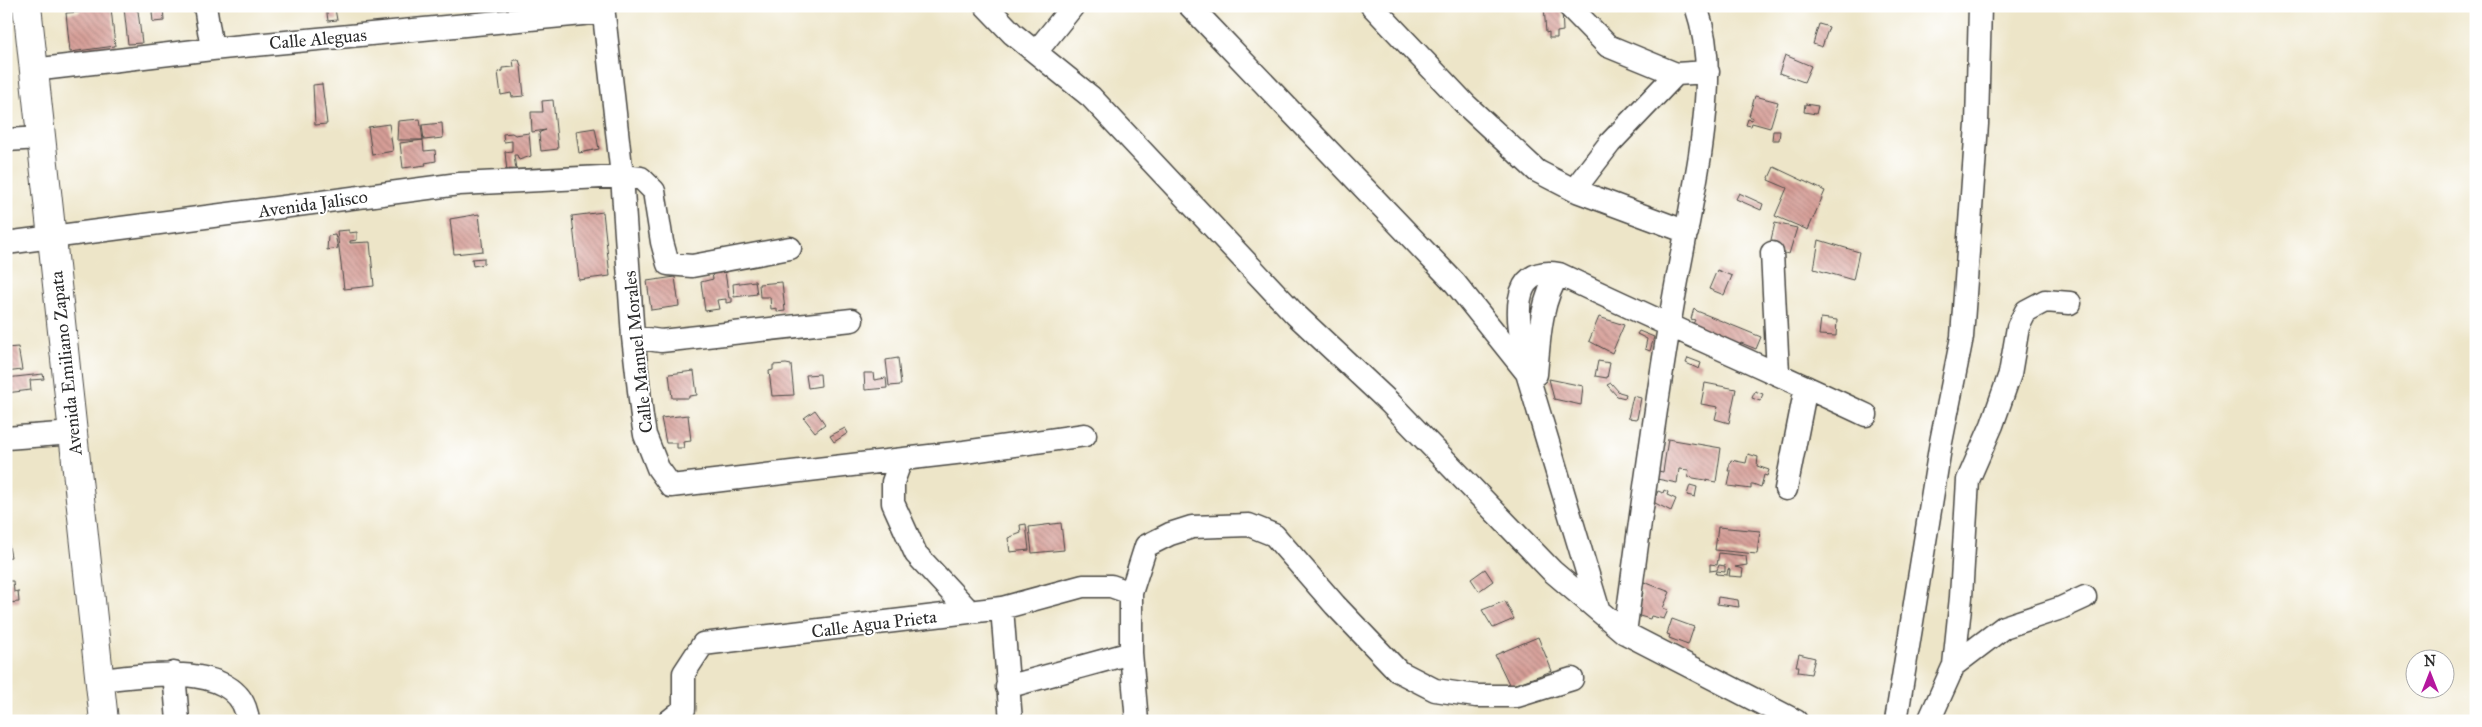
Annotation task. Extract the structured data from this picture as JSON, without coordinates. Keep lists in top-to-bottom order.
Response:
{
  "streets": {
    "main road": ["Avenida Emiliano Zapata"],
    "street": [
      "Calle Aleguas",
      "Avenida Jalisco",
      "Calle Manuel Morales",
      "Calle Agua Prieta"
    ]
  },
  "crossings": [
    ["Calle Aleguas", "Calle Manuel Morales"],
    ["Calle Aleguas", "Avenida Emiliano Zapata"],
    ["Avenida Jalisco", "Calle Manuel Morales"],
    ["Avenida Jalisco", "Avenida Emiliano Zapata"]
  ],
  "north": "top"
}
